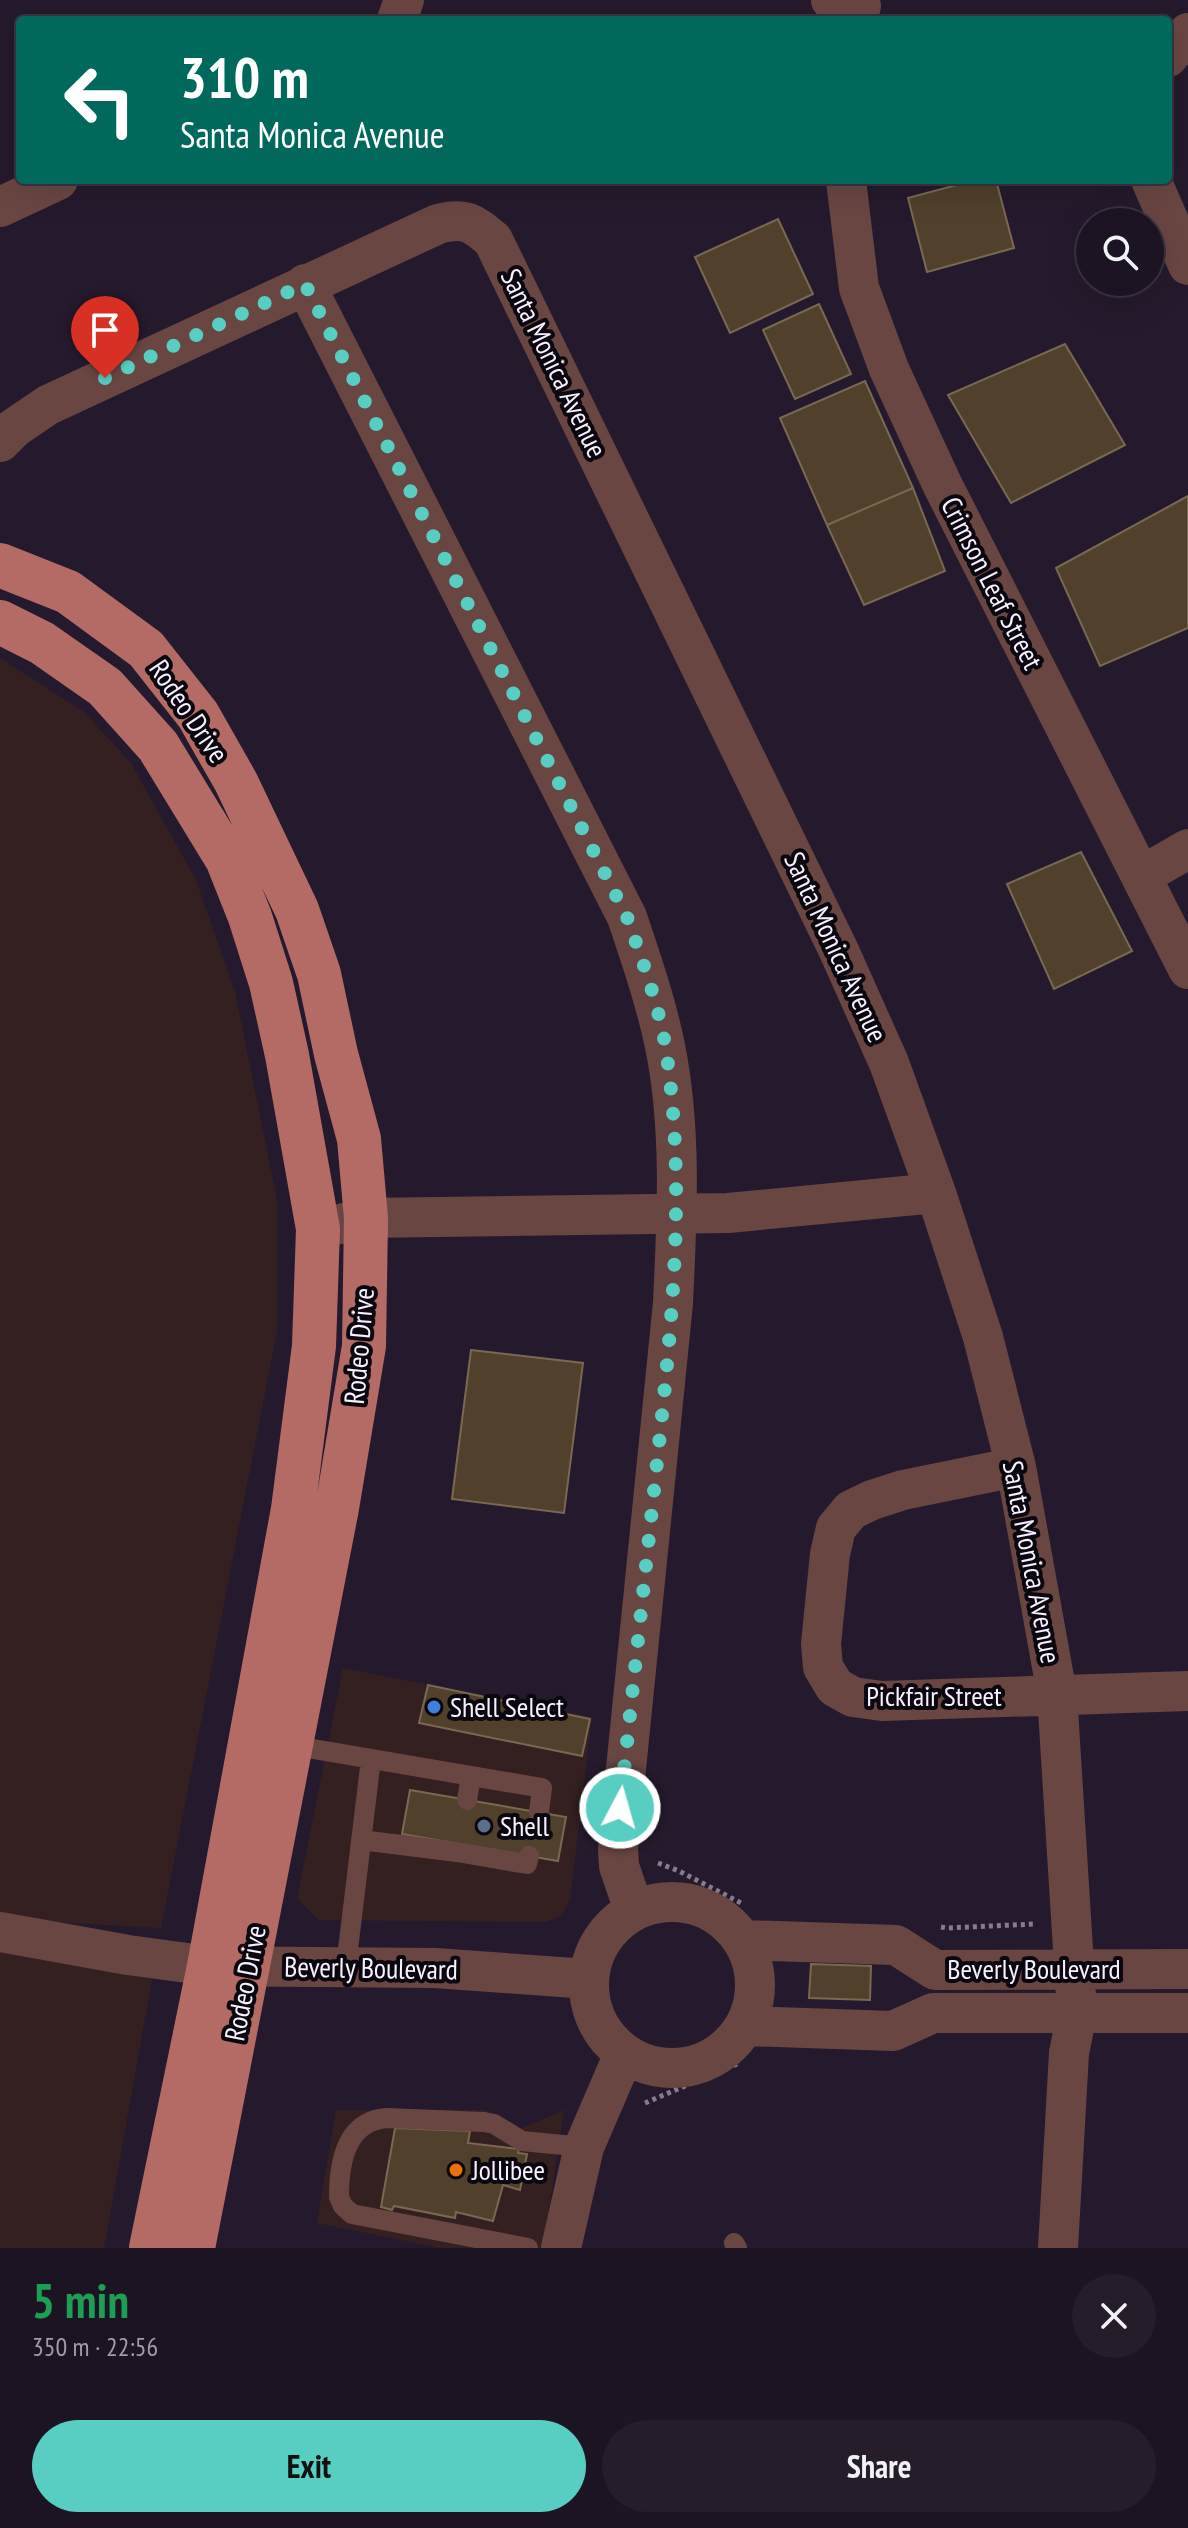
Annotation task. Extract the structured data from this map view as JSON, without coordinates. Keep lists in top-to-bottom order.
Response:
{
  "streets": {
    "main road": ["Rodeo Drive"],
    "street": [
      "Santa Monica Avenue",
      "Crimson Leaf Street",
      "Pickfair Street",
      "Beverly Boulevard"
    ]
  },
  "crossings": [
    ["Santa Monica Avenue", "Pickfair Street"],
    ["Santa Monica Avenue", "Beverly Boulevard"],
    ["Rodeo Drive", "Beverly Boulevard"]
  ],
  "places": ["Shell Select", "Shell", "Jollibee"],
  "page": {
    "turn": ["310 m", "Santa Monica Avenue"],
    "heading": ["5 min", "350 m · 22:56"],
    "buttons": ["Exit", "Share"]
  }
}
